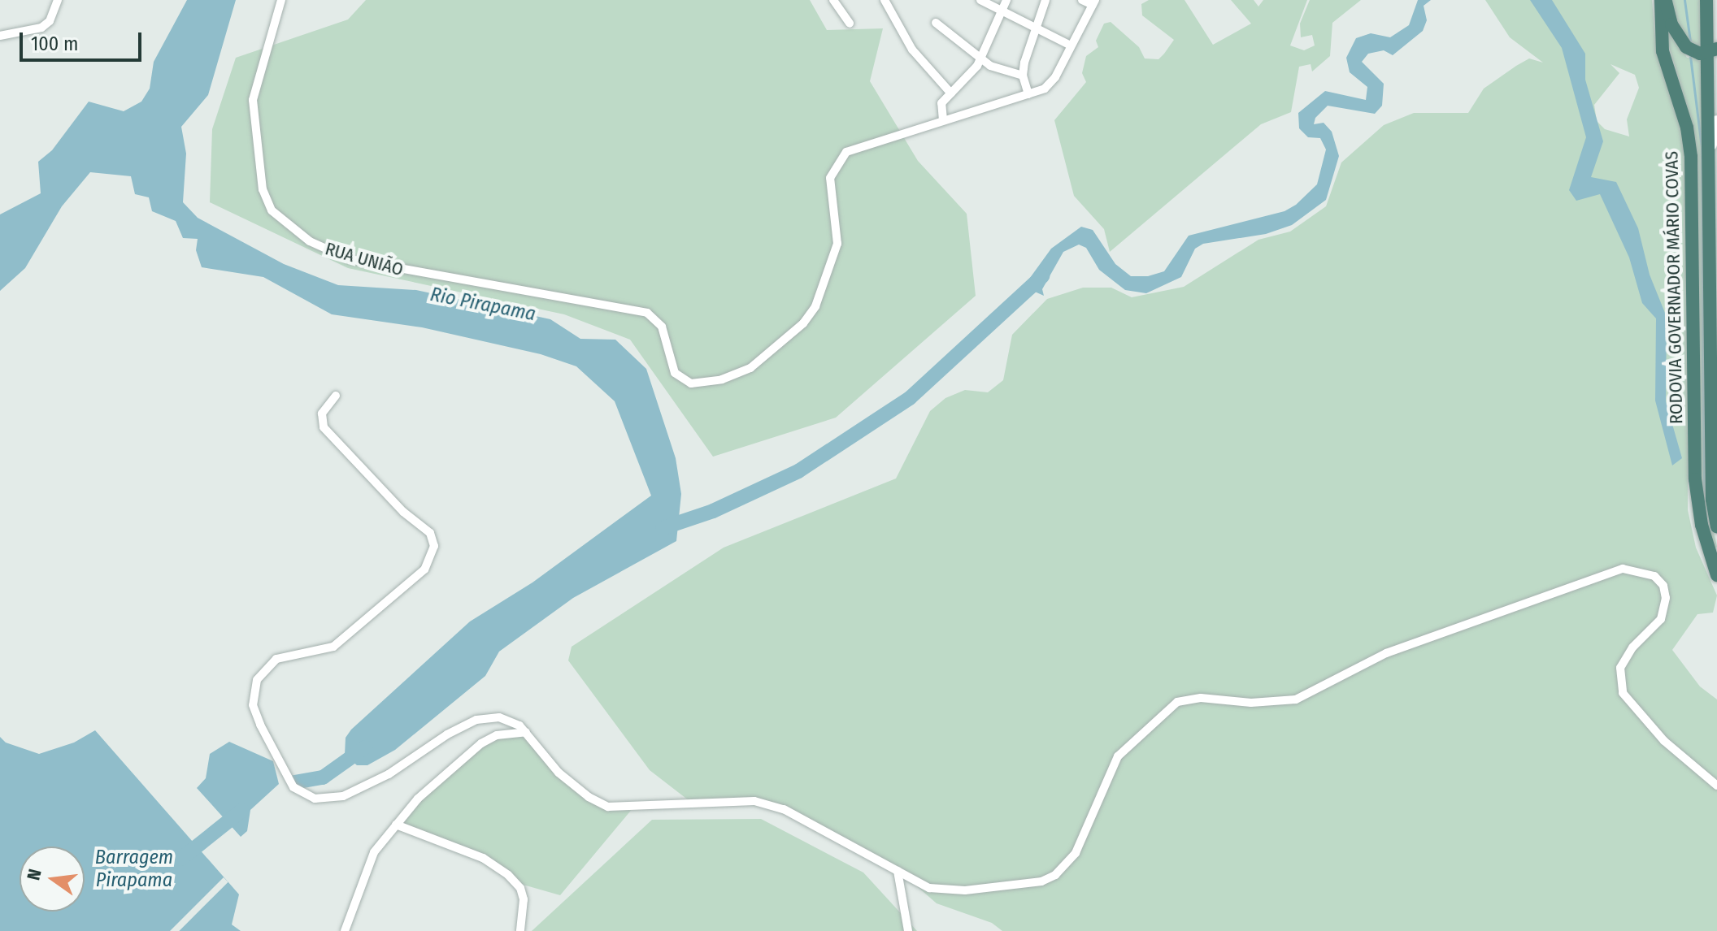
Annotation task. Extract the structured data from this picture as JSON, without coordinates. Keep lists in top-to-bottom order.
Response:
{
  "streets": {
    "highway": ["RODOVIA GOVERNADOR MÁRIO COVAS"],
    "street": ["RUA UNIÃO"]
  },
  "water": ["Rio Pirapama", "Barragem Pirapama"],
  "scale_bar": "100 m",
  "north": "left"
}
